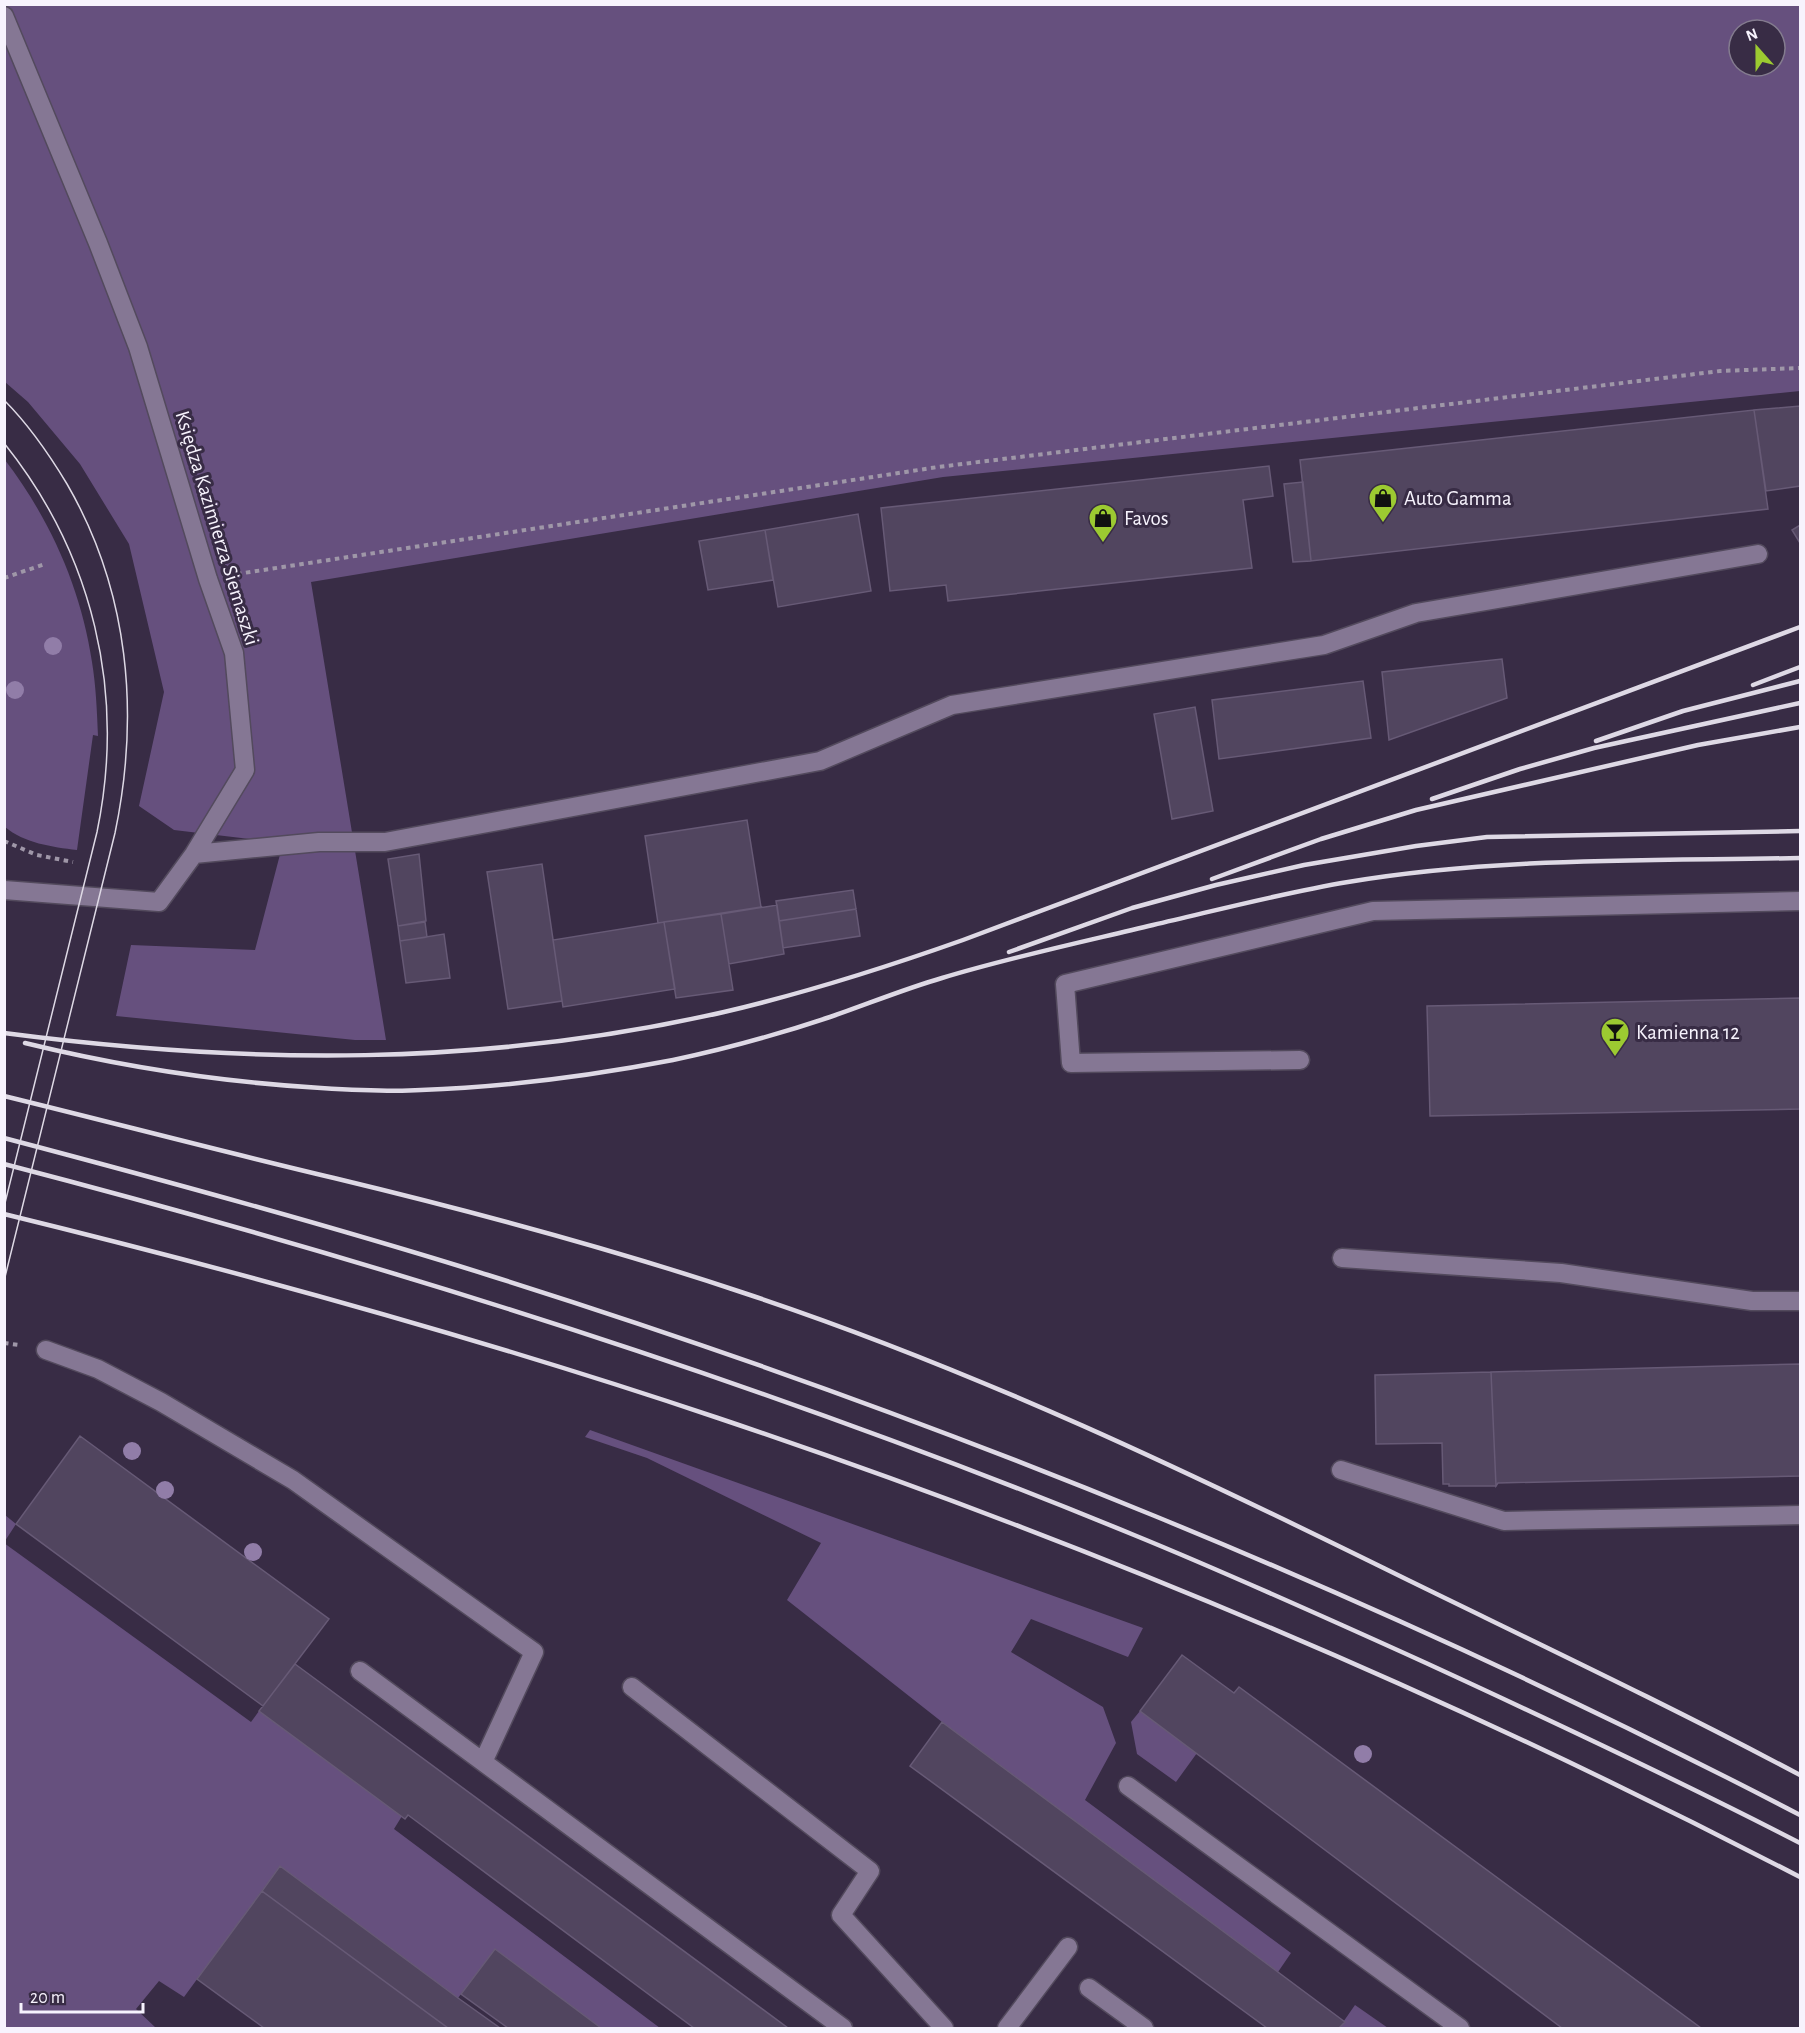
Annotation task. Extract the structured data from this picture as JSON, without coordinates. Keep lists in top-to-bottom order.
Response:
{
  "streets": {
    "lane": ["Księdza Kazimierza Siemaszki"]
  },
  "places": {
    "shop": ["Auto Gamma", "Favos"],
    "bar": ["Kamienna 12"]
  },
  "scale_bar": "20 m",
  "north": "top"
}
